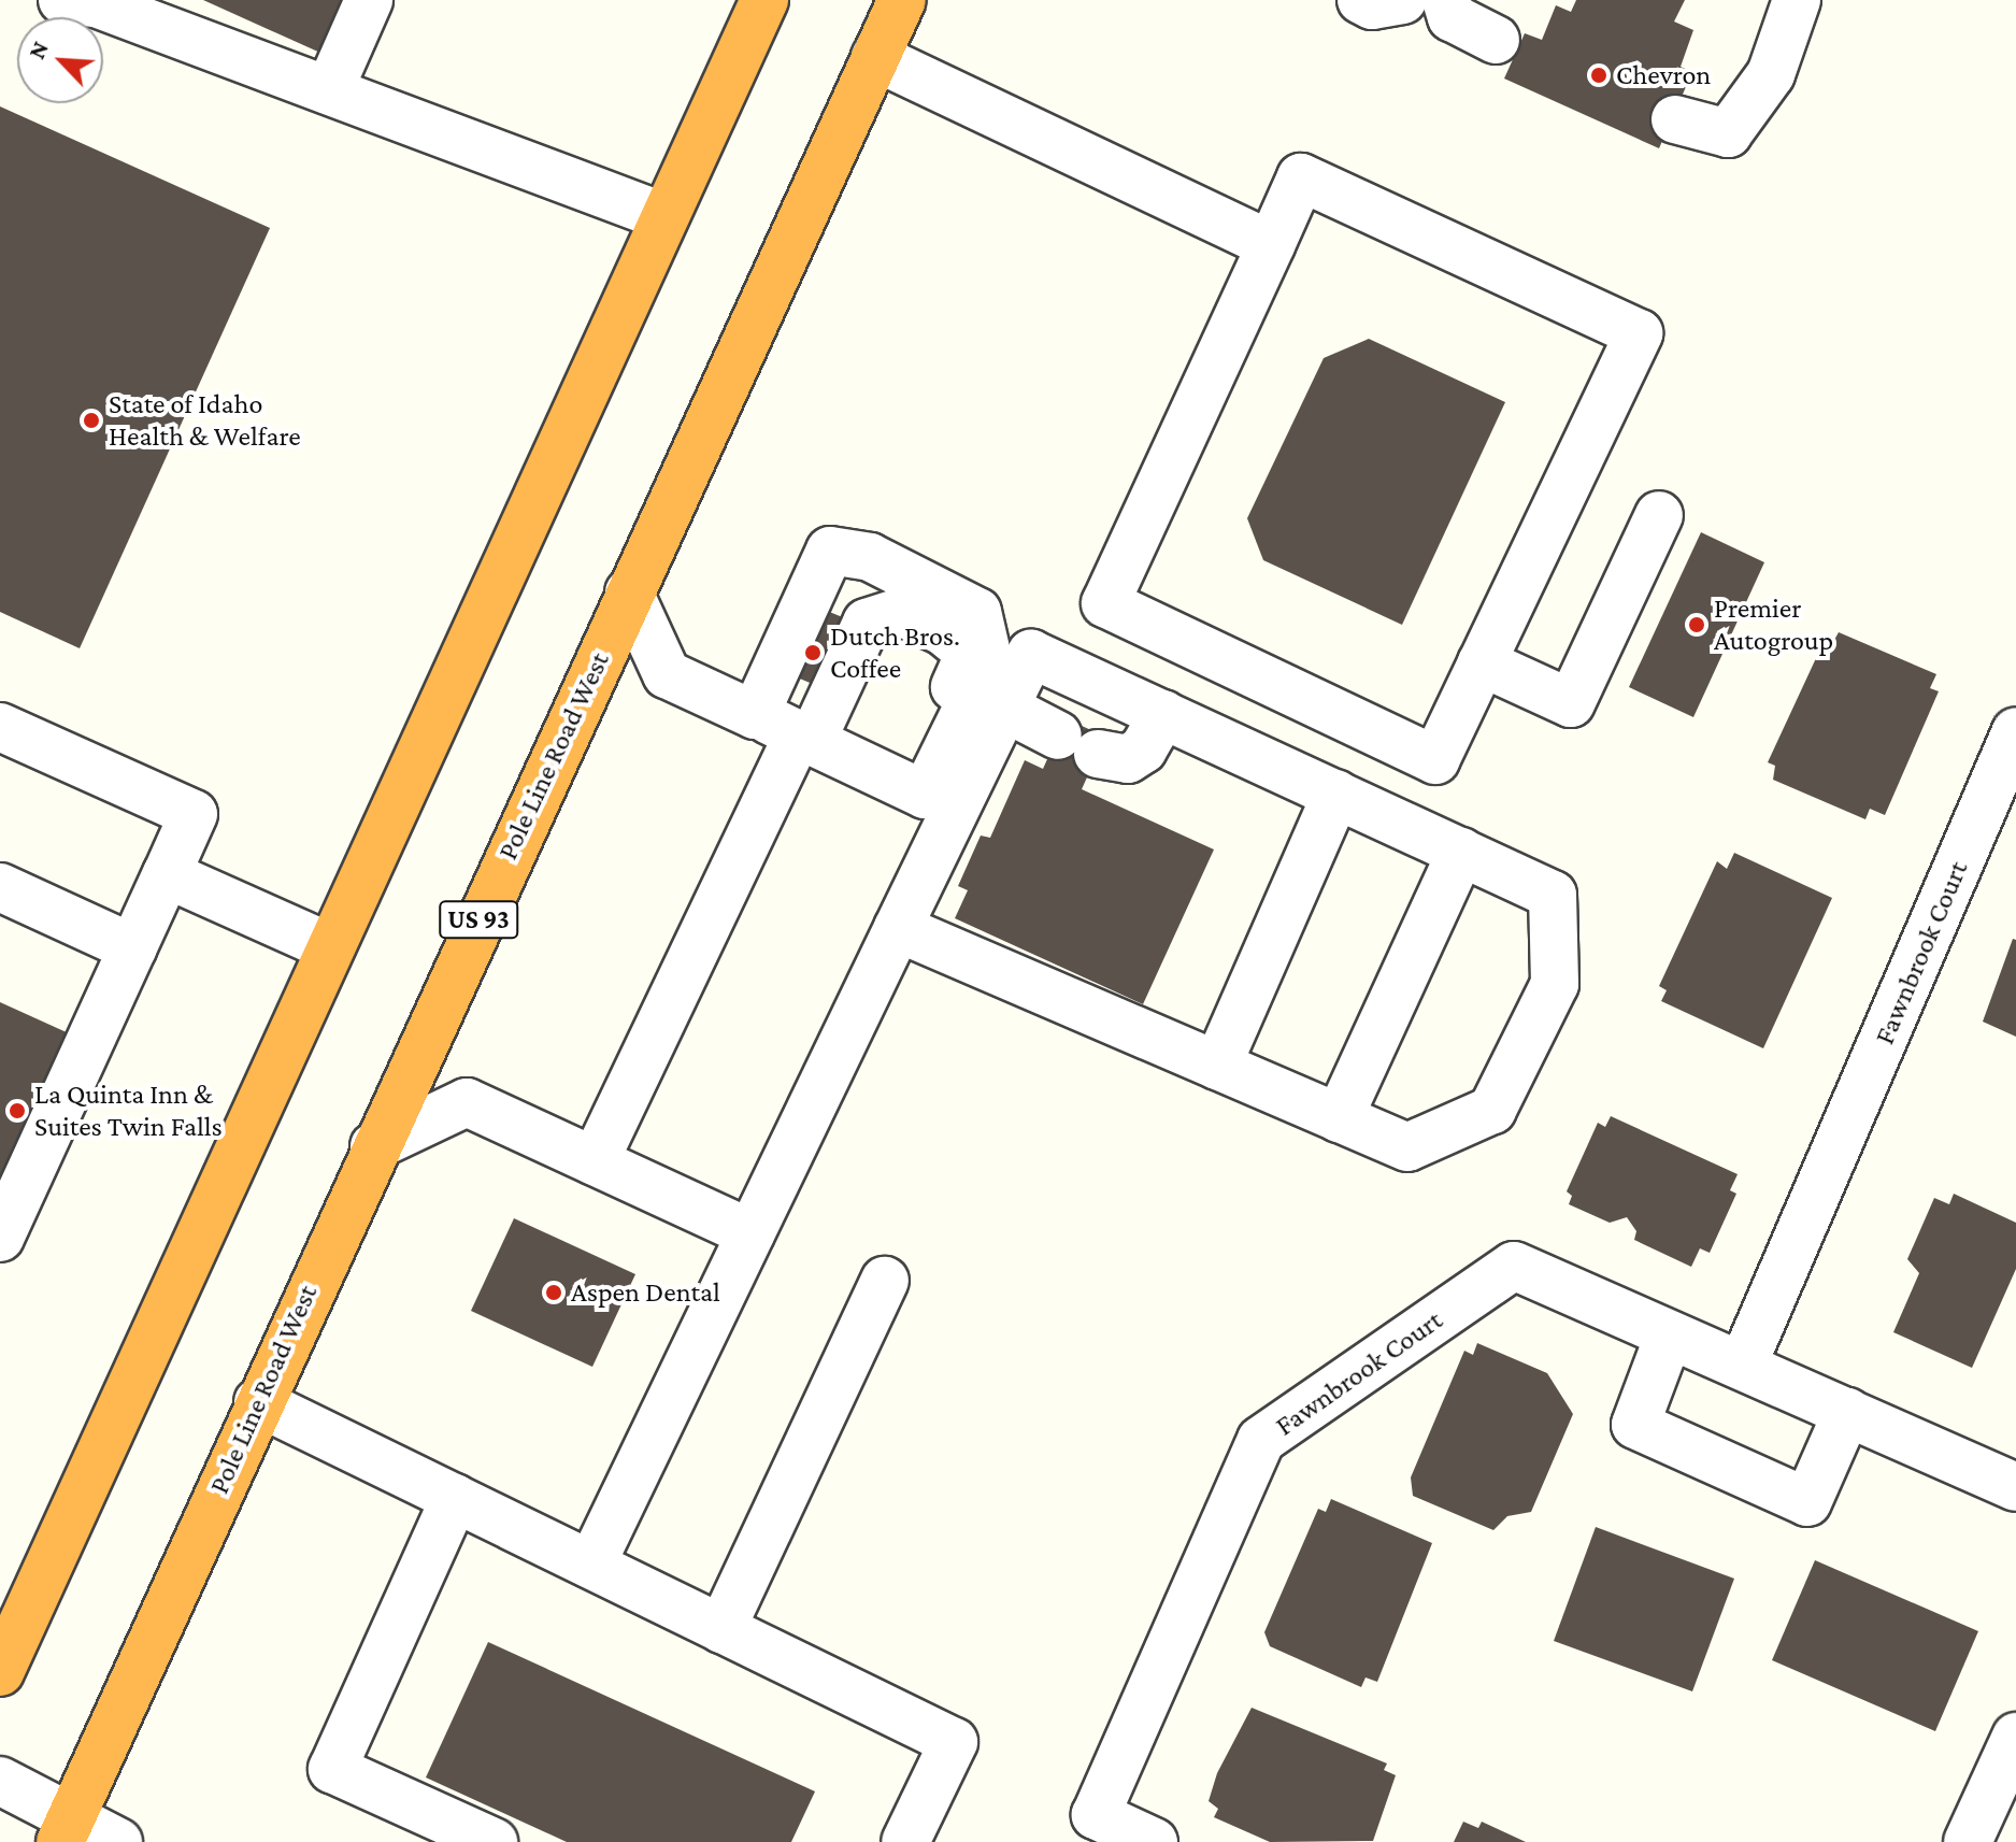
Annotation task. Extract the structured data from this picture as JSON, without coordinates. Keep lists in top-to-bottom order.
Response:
{
  "streets": {
    "highway": ["Pole Line Road West", "US 93"],
    "street": ["Fawnbrook Court"]
  },
  "places": [
    "Chevron",
    "State of Idaho Health & Welfare",
    "Premier Autogroup",
    "Dutch Bros. Coffee",
    "La Quinta Inn & Suites Twin Falls",
    "Aspen Dental"
  ],
  "north": "top left"
}
